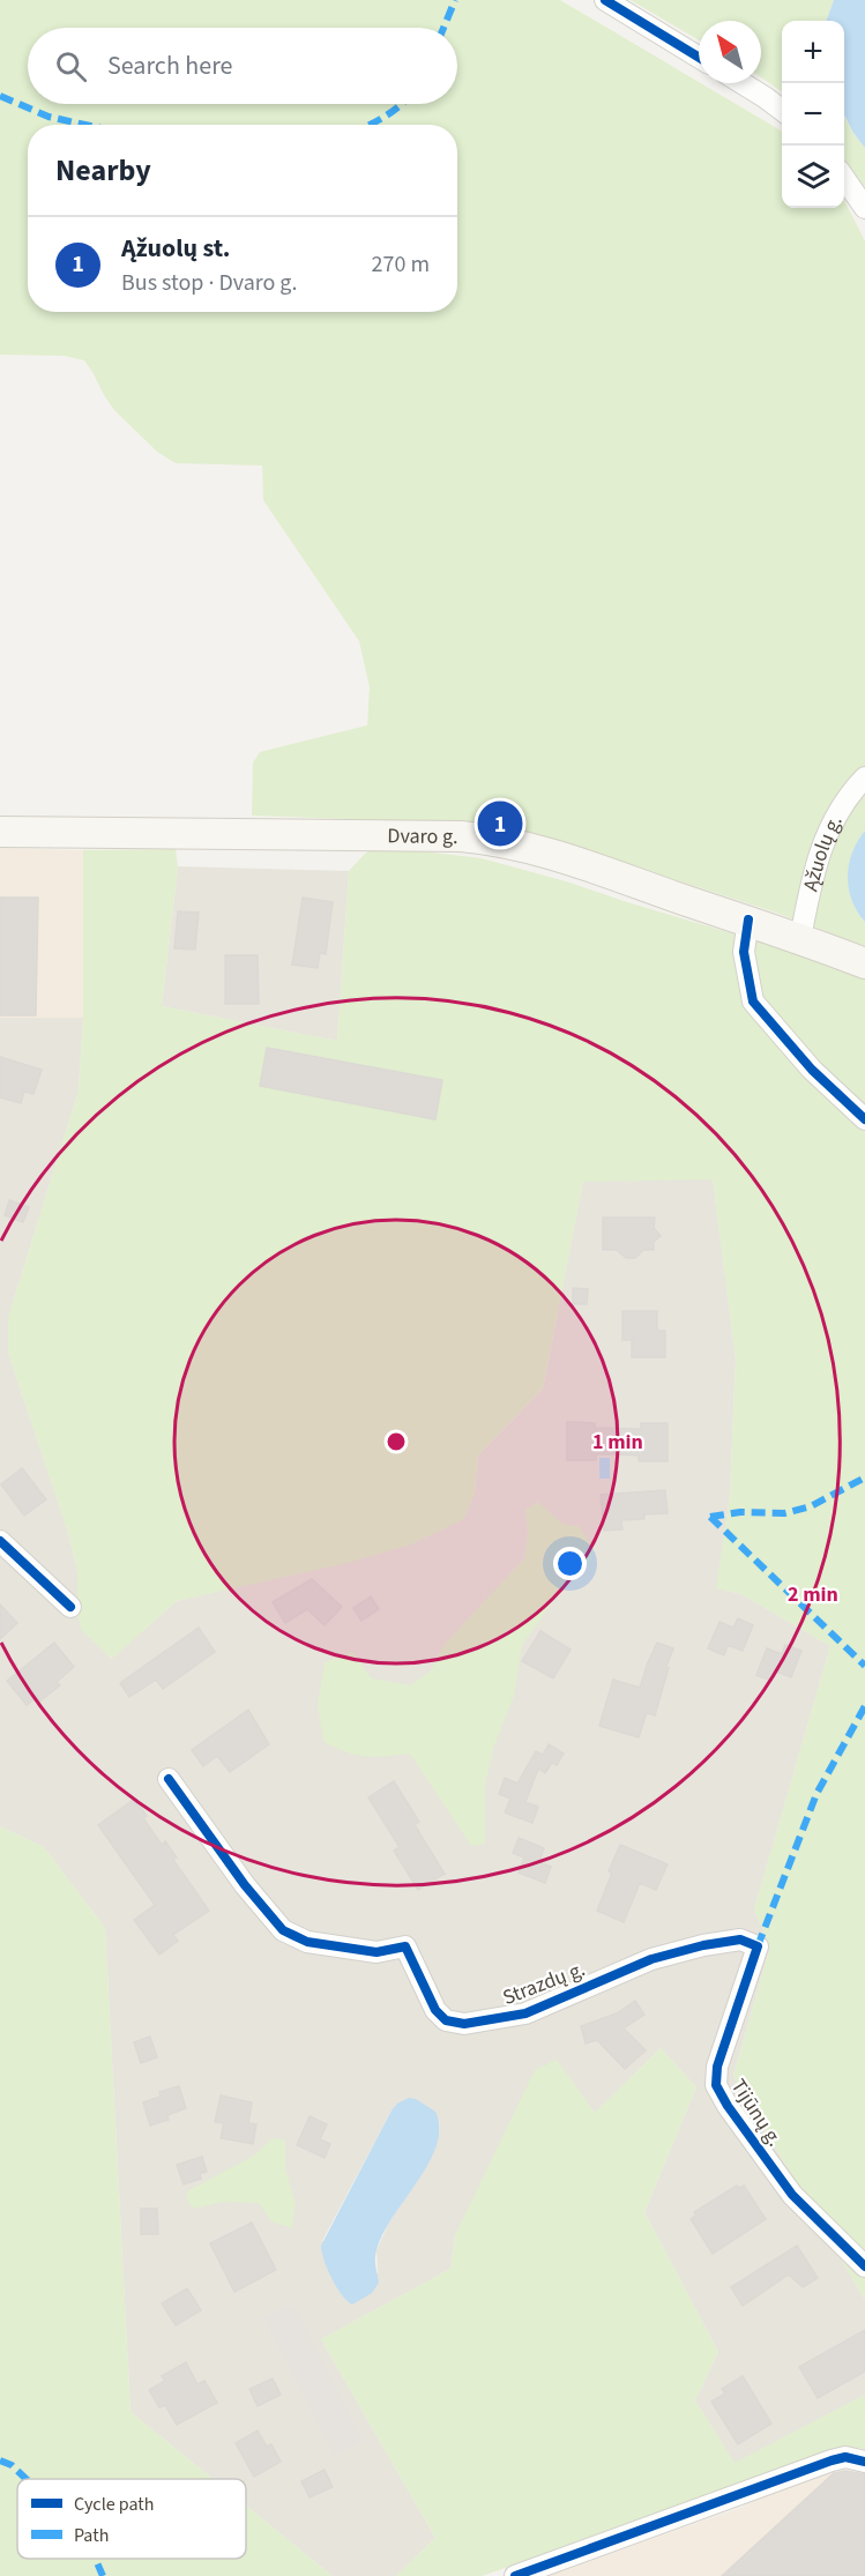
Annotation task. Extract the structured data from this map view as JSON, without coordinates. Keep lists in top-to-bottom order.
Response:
{
  "streets": {
    "main road": ["Dvaro g."],
    "street": ["Ąžuolų g.", "Strazdų g.", "Tijūnų g."]
  },
  "crossings": [
    ["Dvaro g.", "Ąžuolų g."],
    ["Strazdų g.", "Tijūnų g."]
  ],
  "legend": ["Cycle path", "Path"],
  "north": "top left",
  "page": {
    "map_buttons": ["+", "−"],
    "search": "Search here",
    "heading": "Nearby",
    "list": [
      {
        "mark": "1",
        "name": "Ąžuolų st.",
        "note": "Bus stop · Dvaro g.",
        "value": "270 m"
      }
    ],
    "pins": "1"
  },
  "rings": ["1 min", "2 min"]
}
